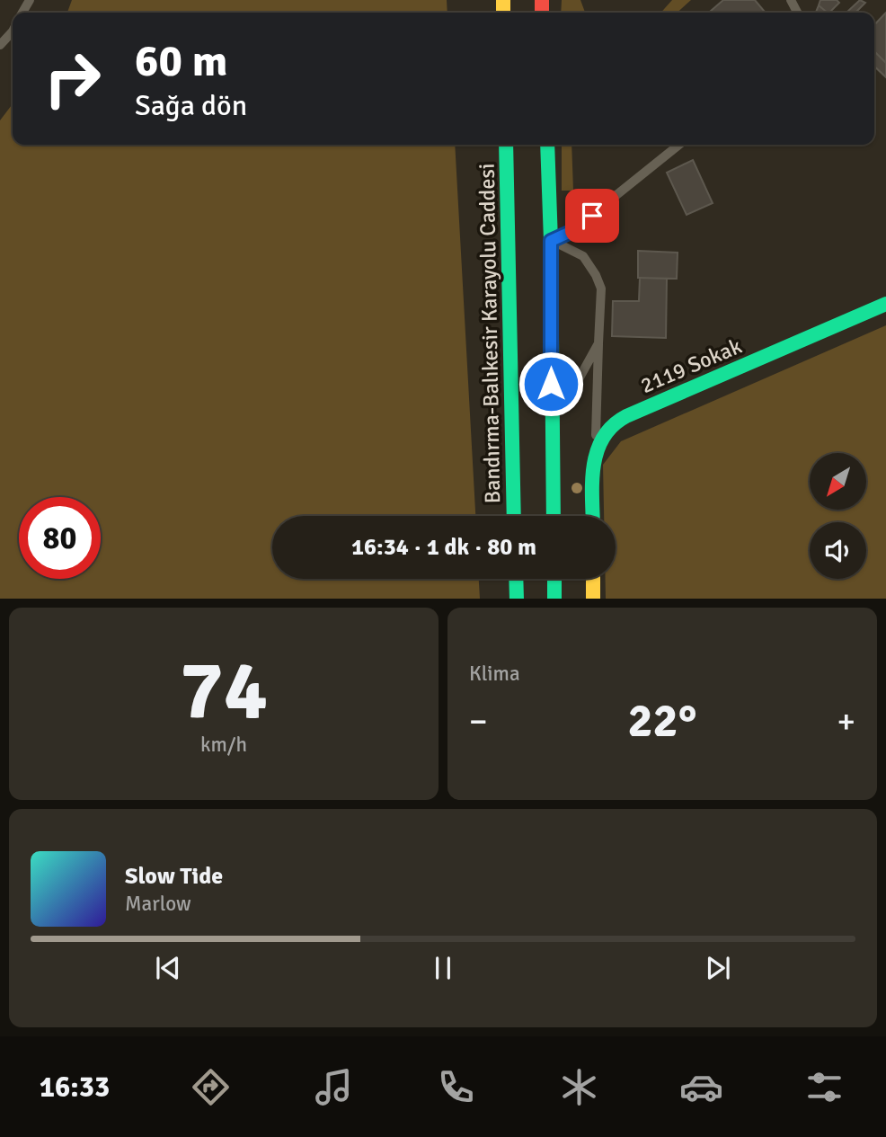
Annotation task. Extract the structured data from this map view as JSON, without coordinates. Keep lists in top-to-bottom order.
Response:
{
  "streets": {
    "main road": ["Bandırma-Balıkesir Karayolu Caddesi", "2119 Sokak"]
  },
  "north": "bottom left",
  "page": {
    "turn": ["60 m", "Sağa dön"],
    "limit": "80",
    "trip": "16:34 · 1 dk · 80 m",
    "tile": [
      ["74", "km/h"],
      "Klima"
    ],
    "heat": ["−", "22°", "+"],
    "song": ["Slow Tide", "Marlow"],
    "tabs": "16:33"
  }
}
